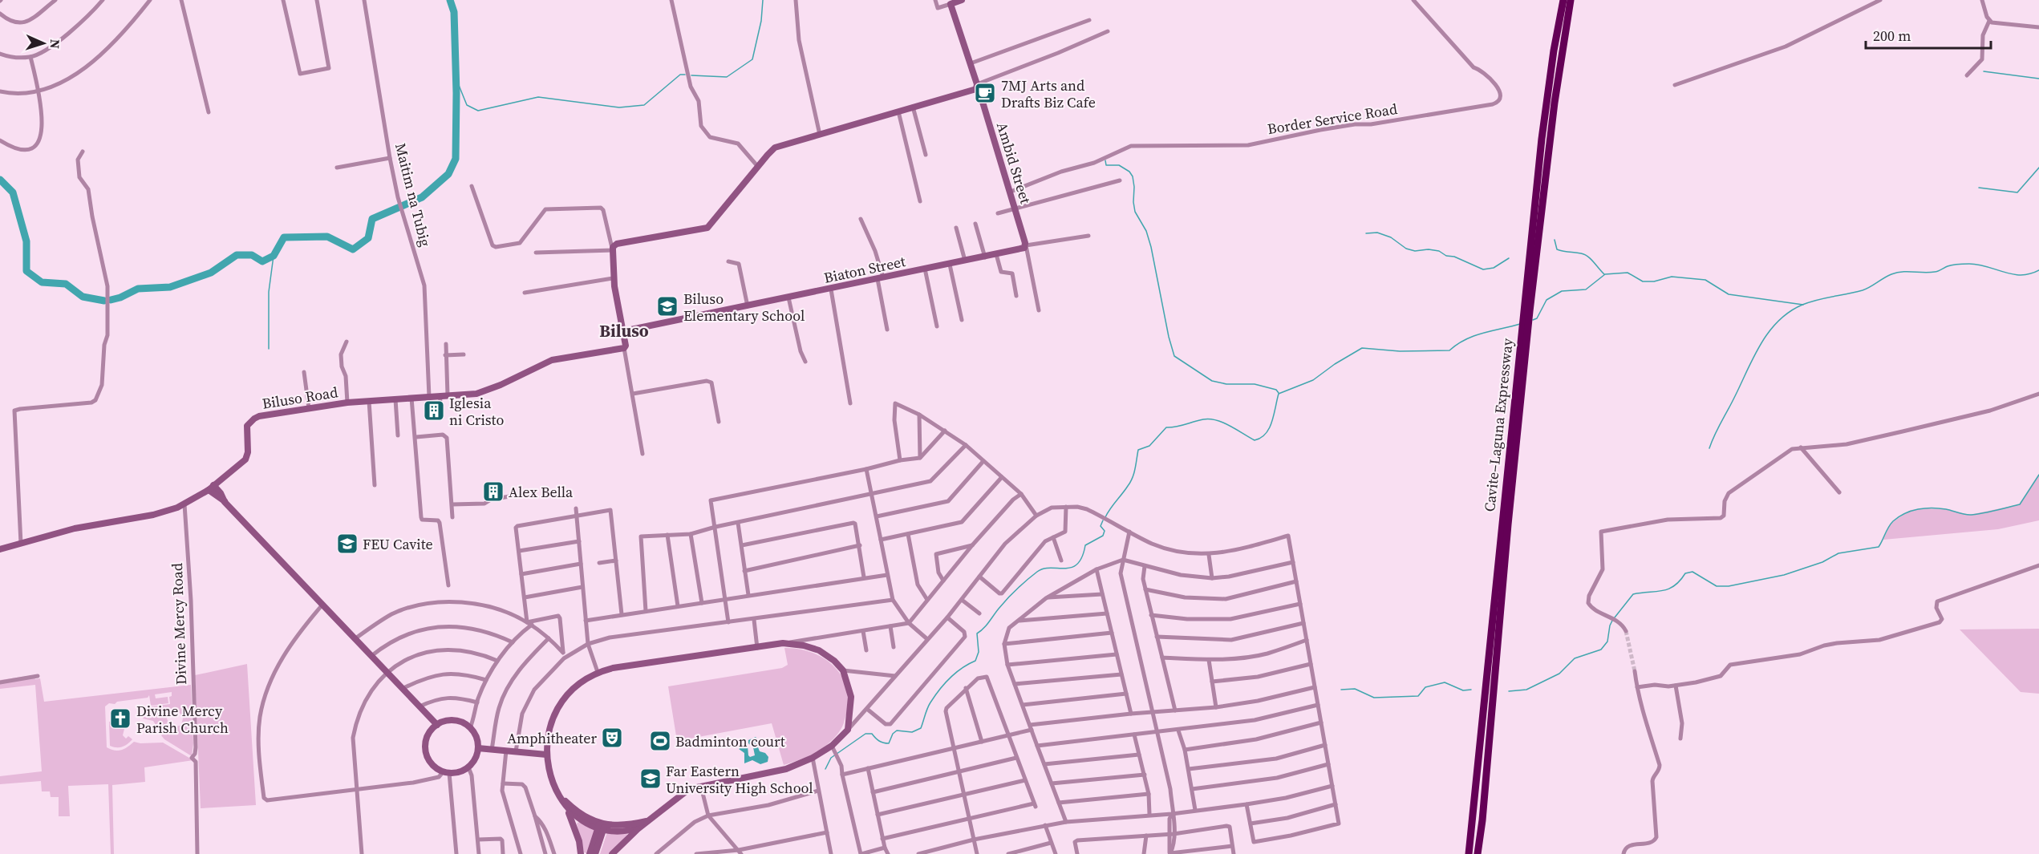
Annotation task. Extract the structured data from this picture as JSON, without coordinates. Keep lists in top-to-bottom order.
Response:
{
  "streets": {
    "highway": ["Cavite–Laguna Expressway"],
    "street": [
      "Border Service Road",
      "Ambid Street",
      "Maitim na Tubig",
      "Biaton Street",
      "Biluso Road",
      "Divine Mercy Road"
    ]
  },
  "crossings": [
    ["Border Service Road", "Ambid Street"],
    ["Ambid Street", "Biaton Street"],
    ["Maitim na Tubig", "Biluso Road"],
    ["Biluso Road", "Divine Mercy Road"]
  ],
  "districts": ["Biluso"],
  "places": {
    "cafe": ["7MJ Arts and Drafts Biz Cafe"],
    "school or university": ["Biluso Elementary School", "FEU Cavite", "Far Eastern University High School"],
    "building": ["Iglesia ni Cristo", "Alex Bella"],
    "church": ["Divine Mercy Parish Church"],
    "theatre": ["Amphitheater"],
    "sports": ["Badminton court"]
  },
  "scale_bar": "200 m",
  "north": "right"
}
